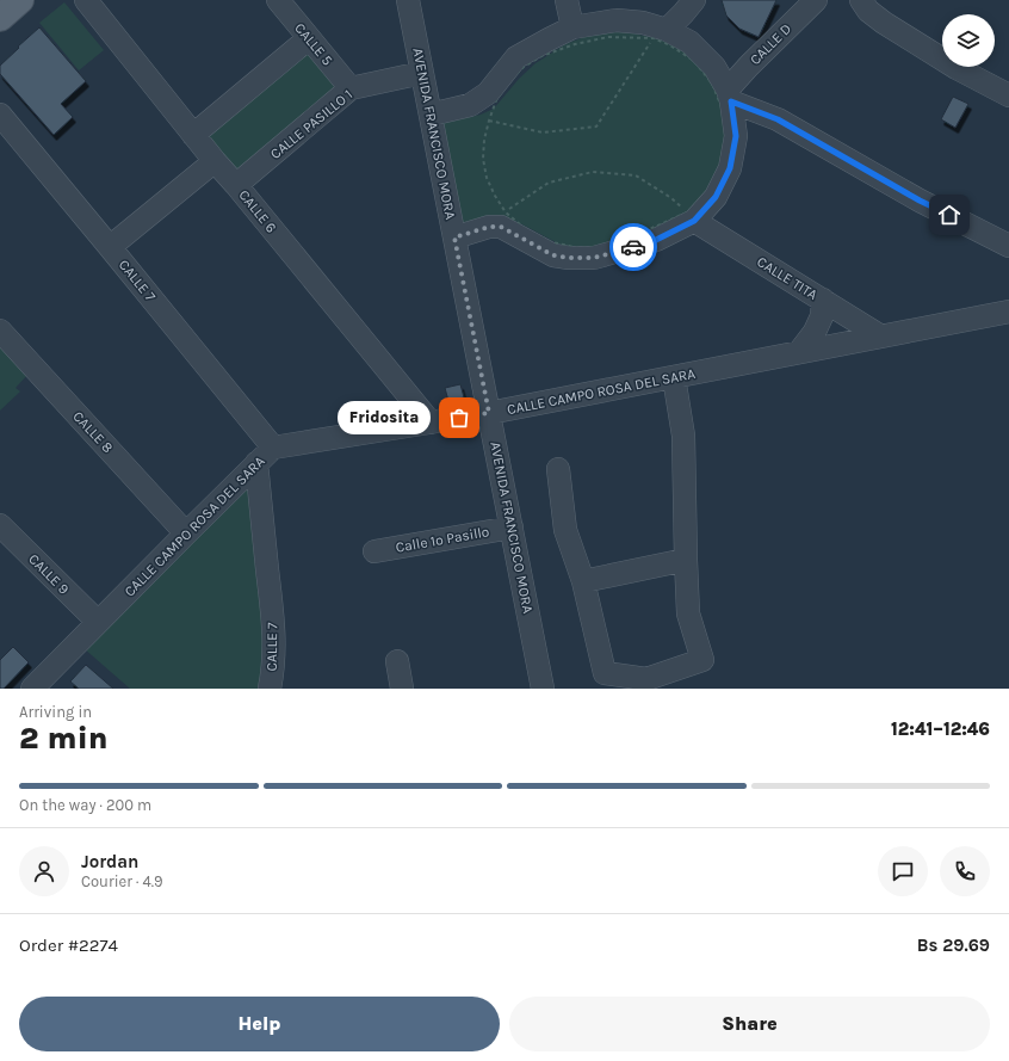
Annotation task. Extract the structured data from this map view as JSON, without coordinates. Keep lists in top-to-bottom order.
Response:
{
  "streets": {
    "street": [
      "CALLE 5",
      "CALLE D",
      "CALLE PASILLO 1",
      "AVENIDA FRANCISCO MORA",
      "CALLE 6",
      "CALLE TITA",
      "CALLE 7",
      "CALLE CAMPO ROSA DEL SARA",
      "CALLE 8",
      "Calle 1º Pasillo",
      "CALLE 9"
    ]
  },
  "crossings": [
    ["CALLE 5", "CALLE PASILLO 1"],
    ["CALLE PASILLO 1", "AVENIDA FRANCISCO MORA"],
    ["CALLE PASILLO 1", "CALLE 6"],
    ["AVENIDA FRANCISCO MORA", "CALLE CAMPO ROSA DEL SARA"],
    ["AVENIDA FRANCISCO MORA", "Calle 1º Pasillo"],
    ["CALLE 6", "CALLE CAMPO ROSA DEL SARA"],
    ["CALLE TITA", "CALLE CAMPO ROSA DEL SARA"],
    ["CALLE 7", "CALLE CAMPO ROSA DEL SARA"],
    ["CALLE CAMPO ROSA DEL SARA", "CALLE 8"],
    ["CALLE CAMPO ROSA DEL SARA", "CALLE 9"]
  ],
  "places": ["Fridosita"],
  "page": {
    "bubble": "Fridosita",
    "heading": ["2 min", "Arriving in", "12:41–12:46"],
    "panel": [
      "Jordan",
      "Courier · 4.9",
      "Order #2274",
      "Bs 29.69"
    ],
    "bar": "On the way · 200 m",
    "buttons": ["Help", "Share"]
  }
}
